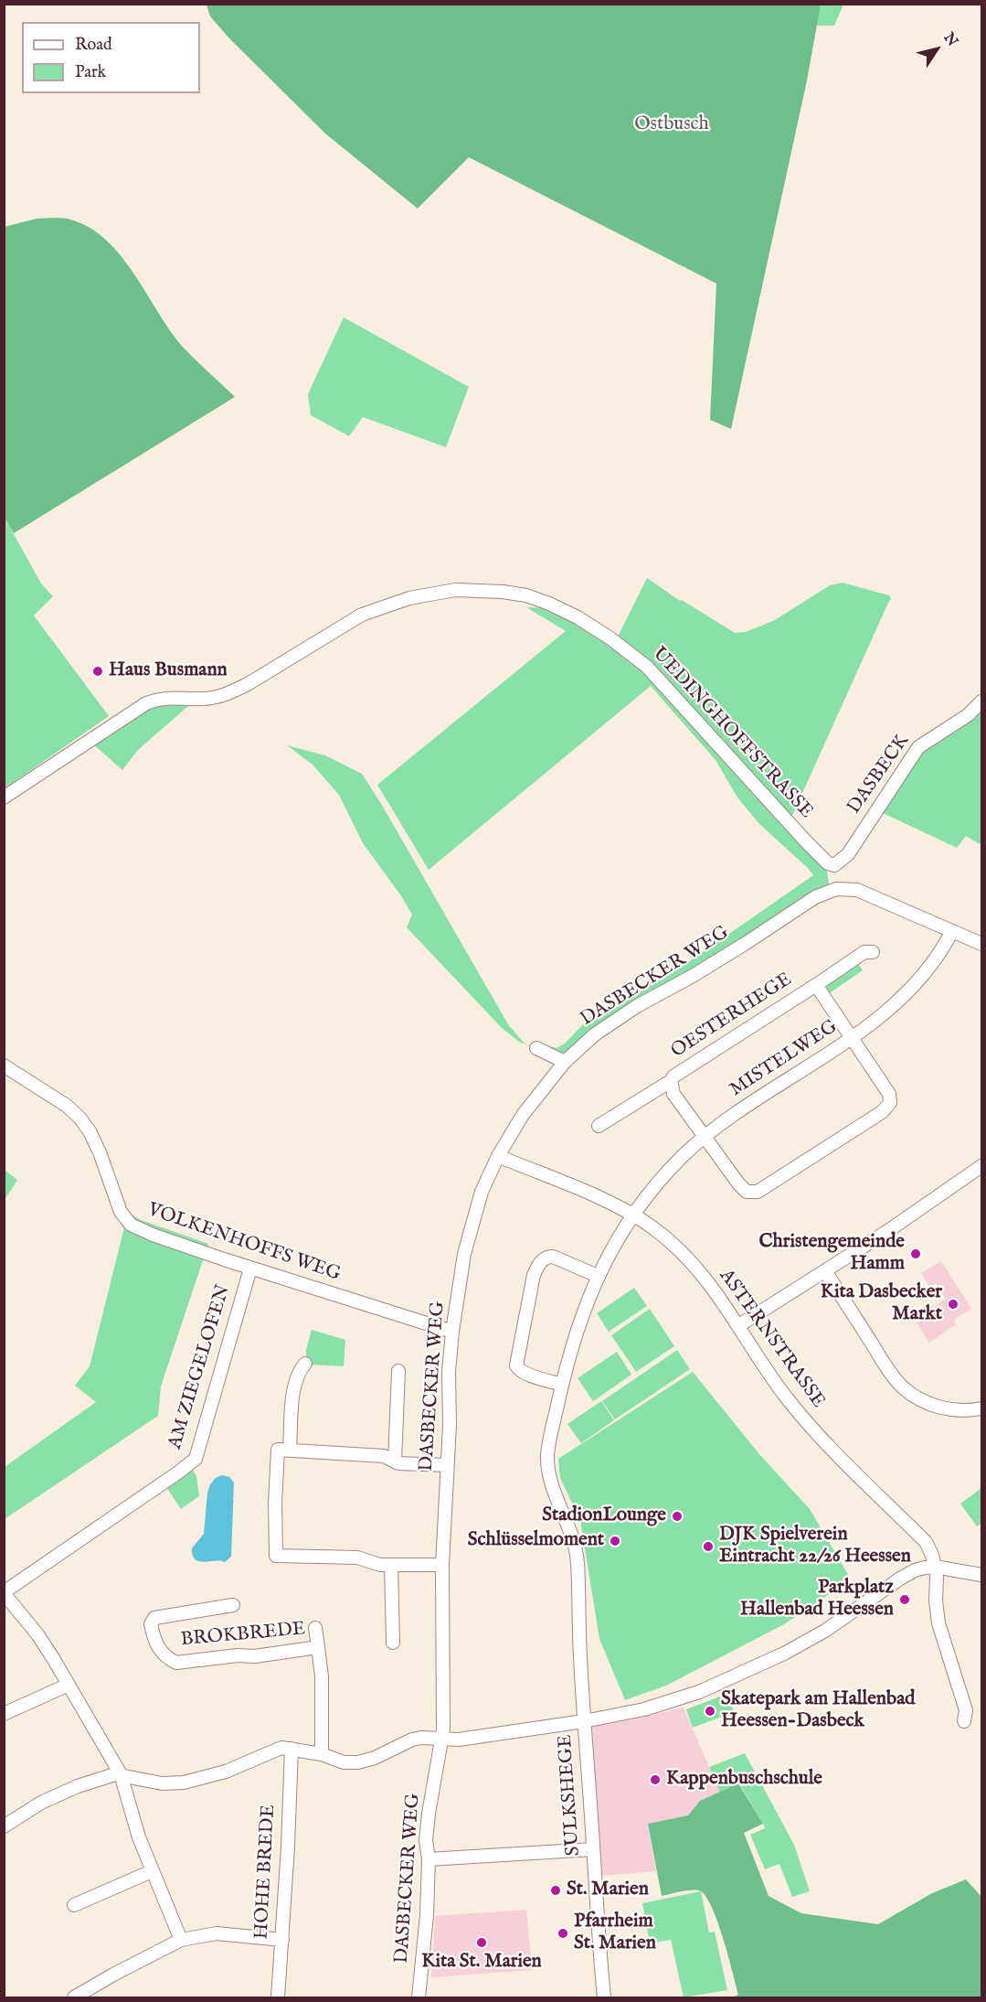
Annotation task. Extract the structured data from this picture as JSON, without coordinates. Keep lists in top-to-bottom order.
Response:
{
  "streets": {
    "street": [
      "UEDINGHOFFSTRASSE",
      "DASBECK",
      "DASBECKER WEG",
      "OESTERHEGE",
      "MISTELWEG",
      "VOLKENHOFFS WEG",
      "ASTERNSTRASSE",
      "AM ZIEGELOFEN",
      "BROKBREDE",
      "SULKSHEGE",
      "HOHE BREDE"
    ]
  },
  "crossings": [
    ["UEDINGHOFFSTRASSE", "DASBECK"],
    ["DASBECKER WEG", "VOLKENHOFFS WEG"],
    ["DASBECKER WEG", "ASTERNSTRASSE"],
    ["OESTERHEGE", "MISTELWEG"],
    ["MISTELWEG", "ASTERNSTRASSE"],
    ["MISTELWEG", "SULKSHEGE"],
    ["VOLKENHOFFS WEG", "AM ZIEGELOFEN"]
  ],
  "parks": ["Ostbusch"],
  "places": [
    "Haus Busmann",
    "Christengemeinde Hamm",
    "Kita Dasbecker Markt",
    "StadionLounge",
    "Schlüsselmoment",
    "DJK Spielverein Eintracht 22/26 Heessen",
    "Parkplatz Hallenbad Heessen",
    "Skatepark am Hallenbad Heessen-Dasbeck",
    "Kappenbuschschule",
    "St. Marien",
    "Pfarrheim St. Marien",
    "Kita St. Marien"
  ],
  "legend": ["Road", "Park"],
  "north": "top right"
}
